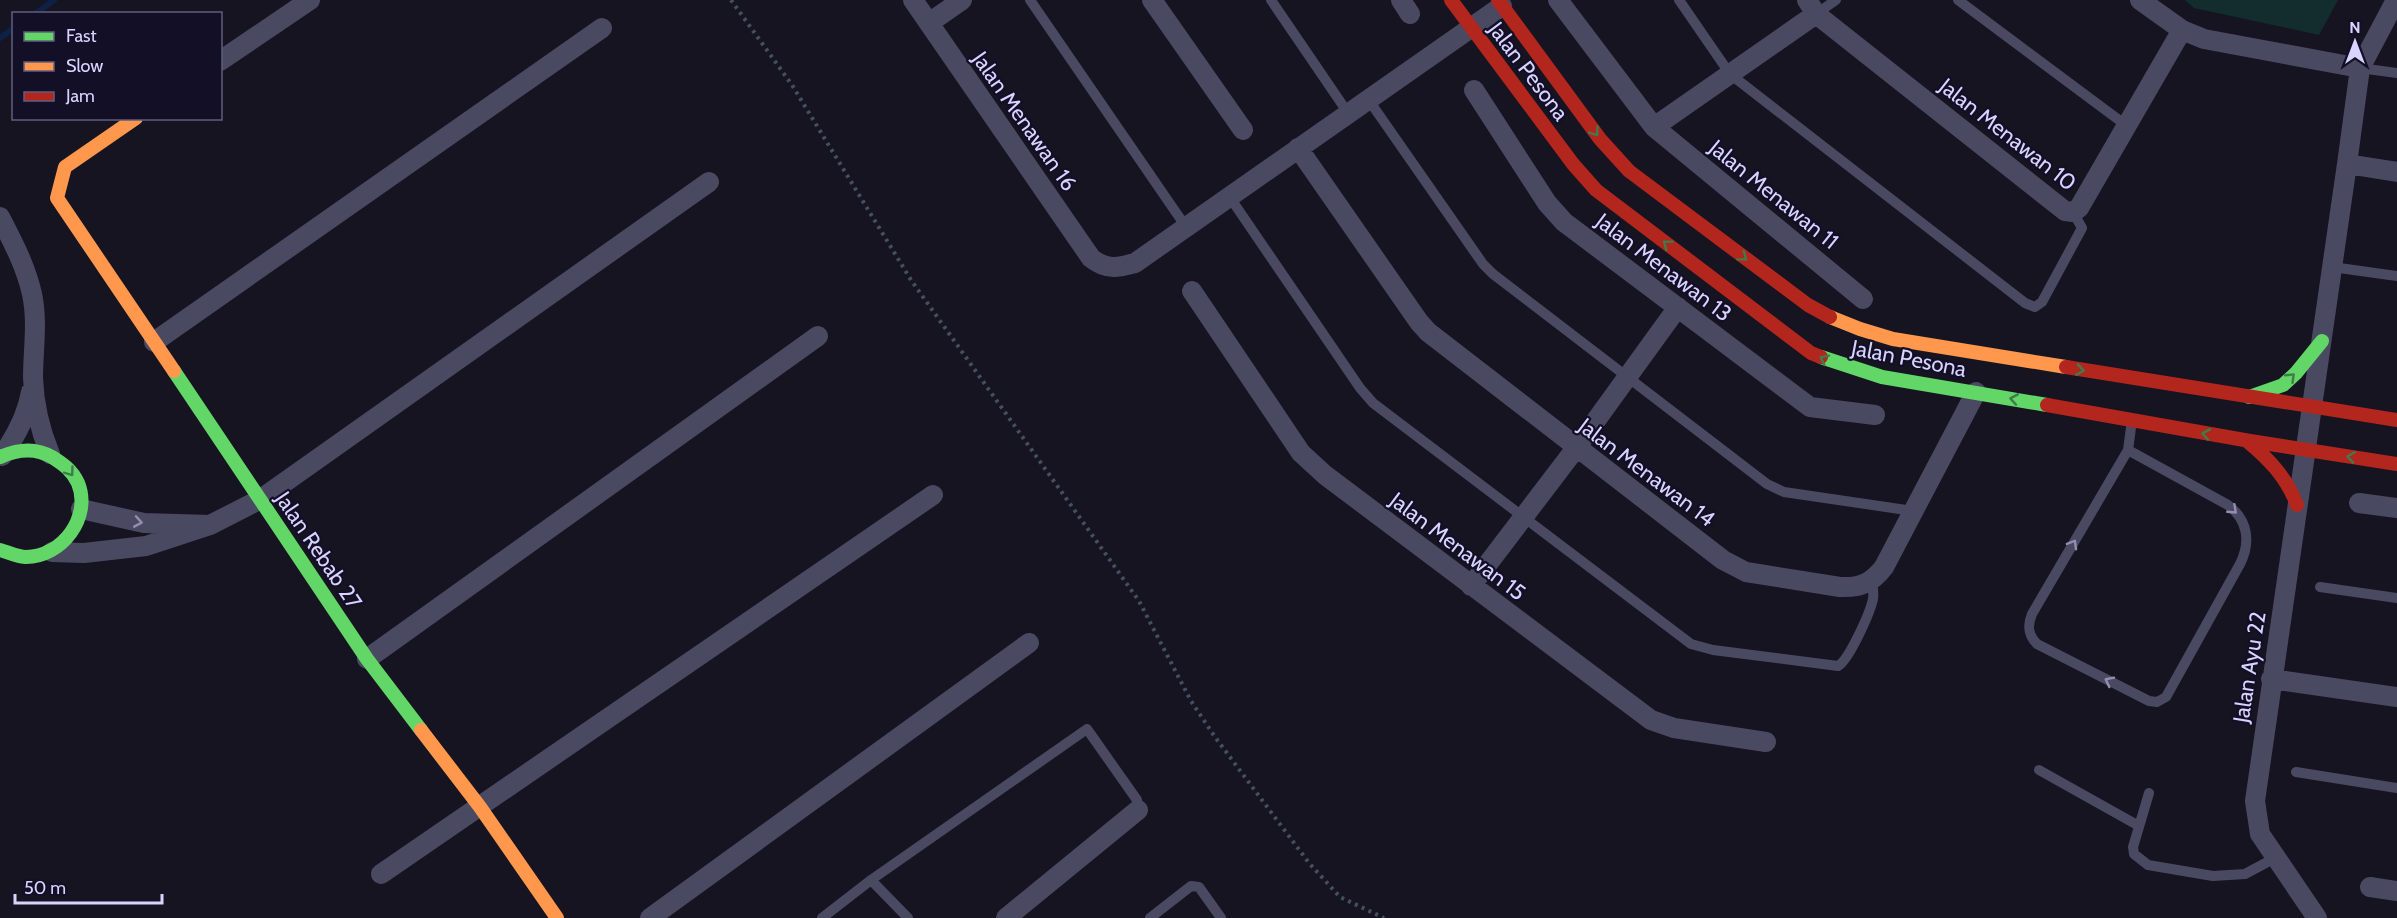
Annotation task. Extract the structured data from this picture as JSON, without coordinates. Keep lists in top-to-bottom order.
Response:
{
  "streets": {
    "street": [
      "Jalan Pesona",
      "Jalan Menawan 16",
      "Jalan Menawan 10",
      "Jalan Menawan 11",
      "Jalan Menawan 13",
      "Jalan Menawan 14",
      "Jalan Menawan 15",
      "Jalan Rebab 27",
      "Jalan Ayu 22"
    ]
  },
  "crossings": [
    ["Jalan Pesona", "Jalan Ayu 22"]
  ],
  "legend": ["Fast", "Slow", "Jam"],
  "scale_bar": "50 m",
  "north": "top"
}
